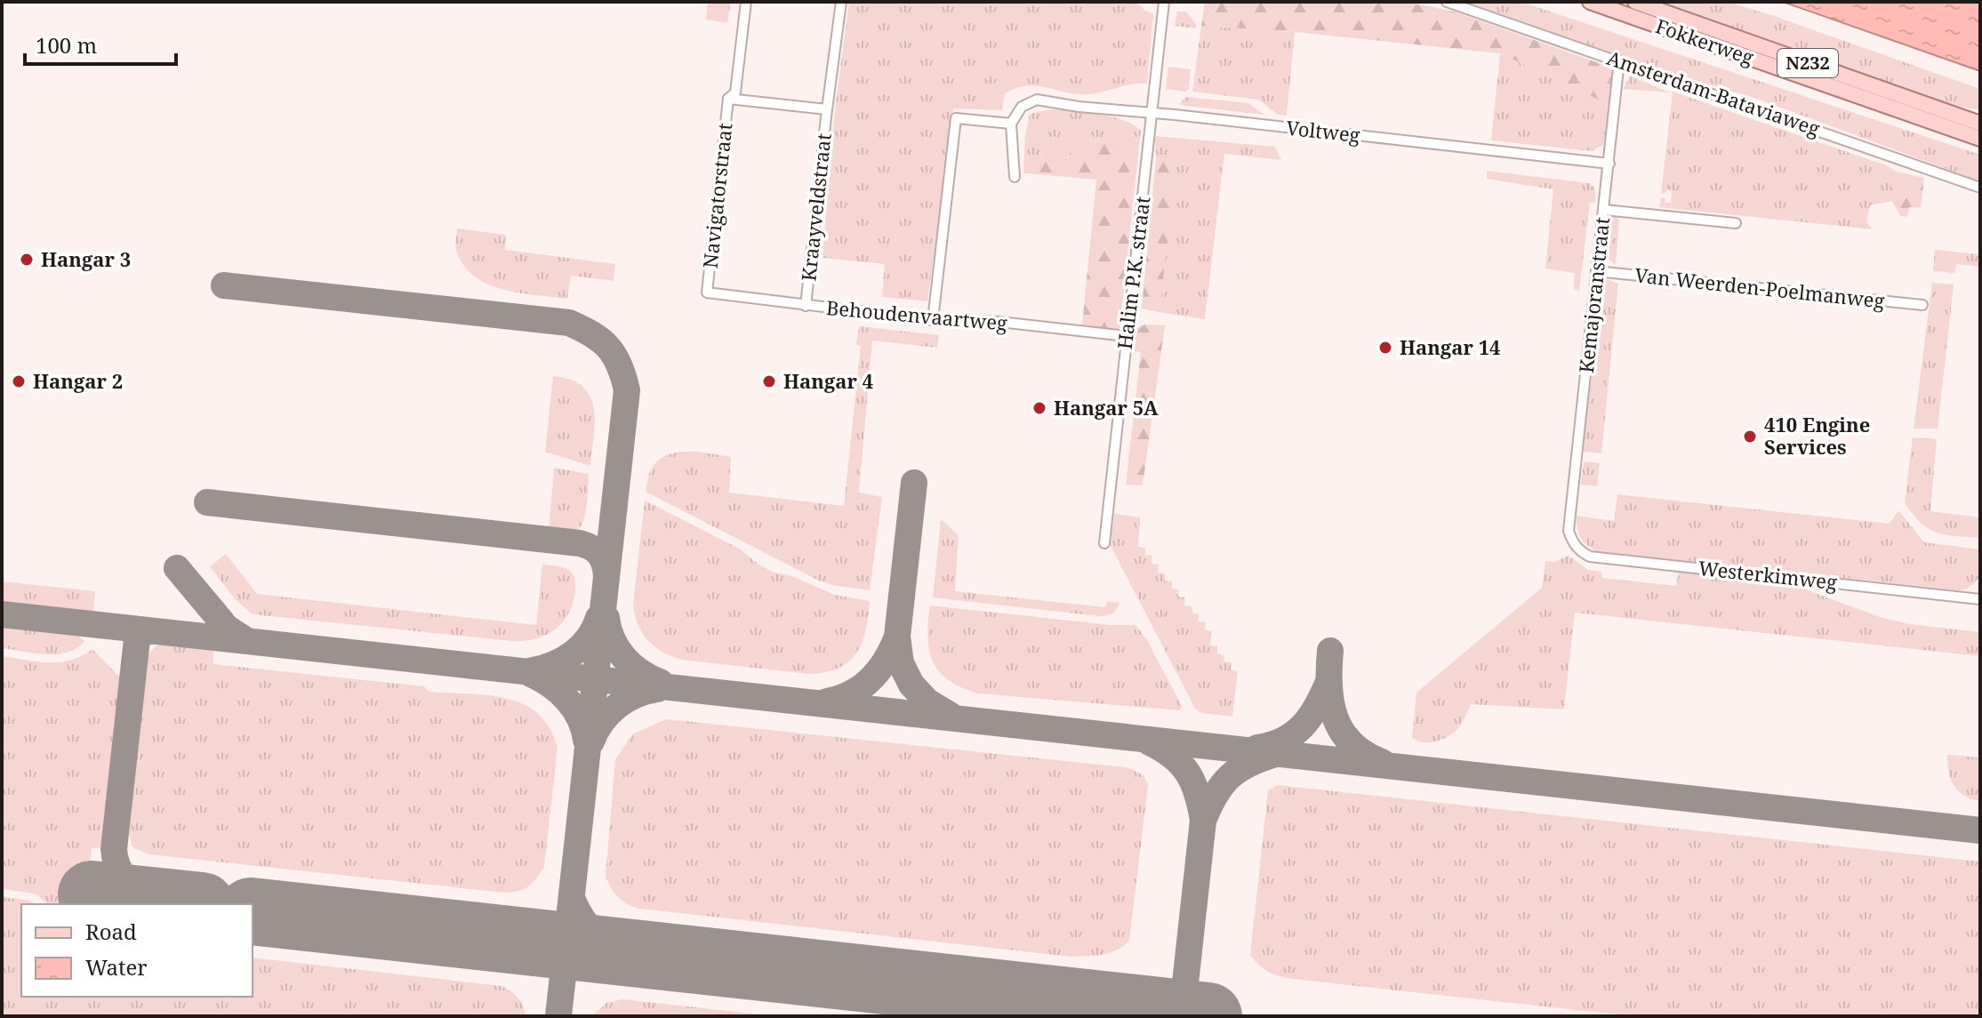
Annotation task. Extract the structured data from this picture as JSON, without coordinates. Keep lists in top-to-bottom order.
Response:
{
  "streets": {
    "main road": ["Fokkerweg", "N232"],
    "street": [
      "Amsterdam-Bataviaweg",
      "Voltweg",
      "Navigatorstraat",
      "Kraayveldstraat",
      "Halim P.K. straat",
      "Van Weerden-Poelmanweg",
      "Kemajoranstraat",
      "Behoudenvaartweg",
      "Westerkimweg"
    ]
  },
  "crossings": [
    ["Amsterdam-Bataviaweg", "Kemajoranstraat"],
    ["Voltweg", "Halim P.K. straat"],
    ["Voltweg", "Kemajoranstraat"],
    ["Navigatorstraat", "Behoudenvaartweg"],
    ["Kraayveldstraat", "Behoudenvaartweg"],
    ["Halim P.K. straat", "Behoudenvaartweg"],
    ["Van Weerden-Poelmanweg", "Kemajoranstraat"],
    ["Kemajoranstraat", "Westerkimweg"]
  ],
  "places": [
    "Hangar 3",
    "Hangar 14",
    "Hangar 2",
    "Hangar 4",
    "Hangar 5A",
    "410 Engine Services"
  ],
  "legend": ["Road", "Water"],
  "scale_bar": "100 m"
}
